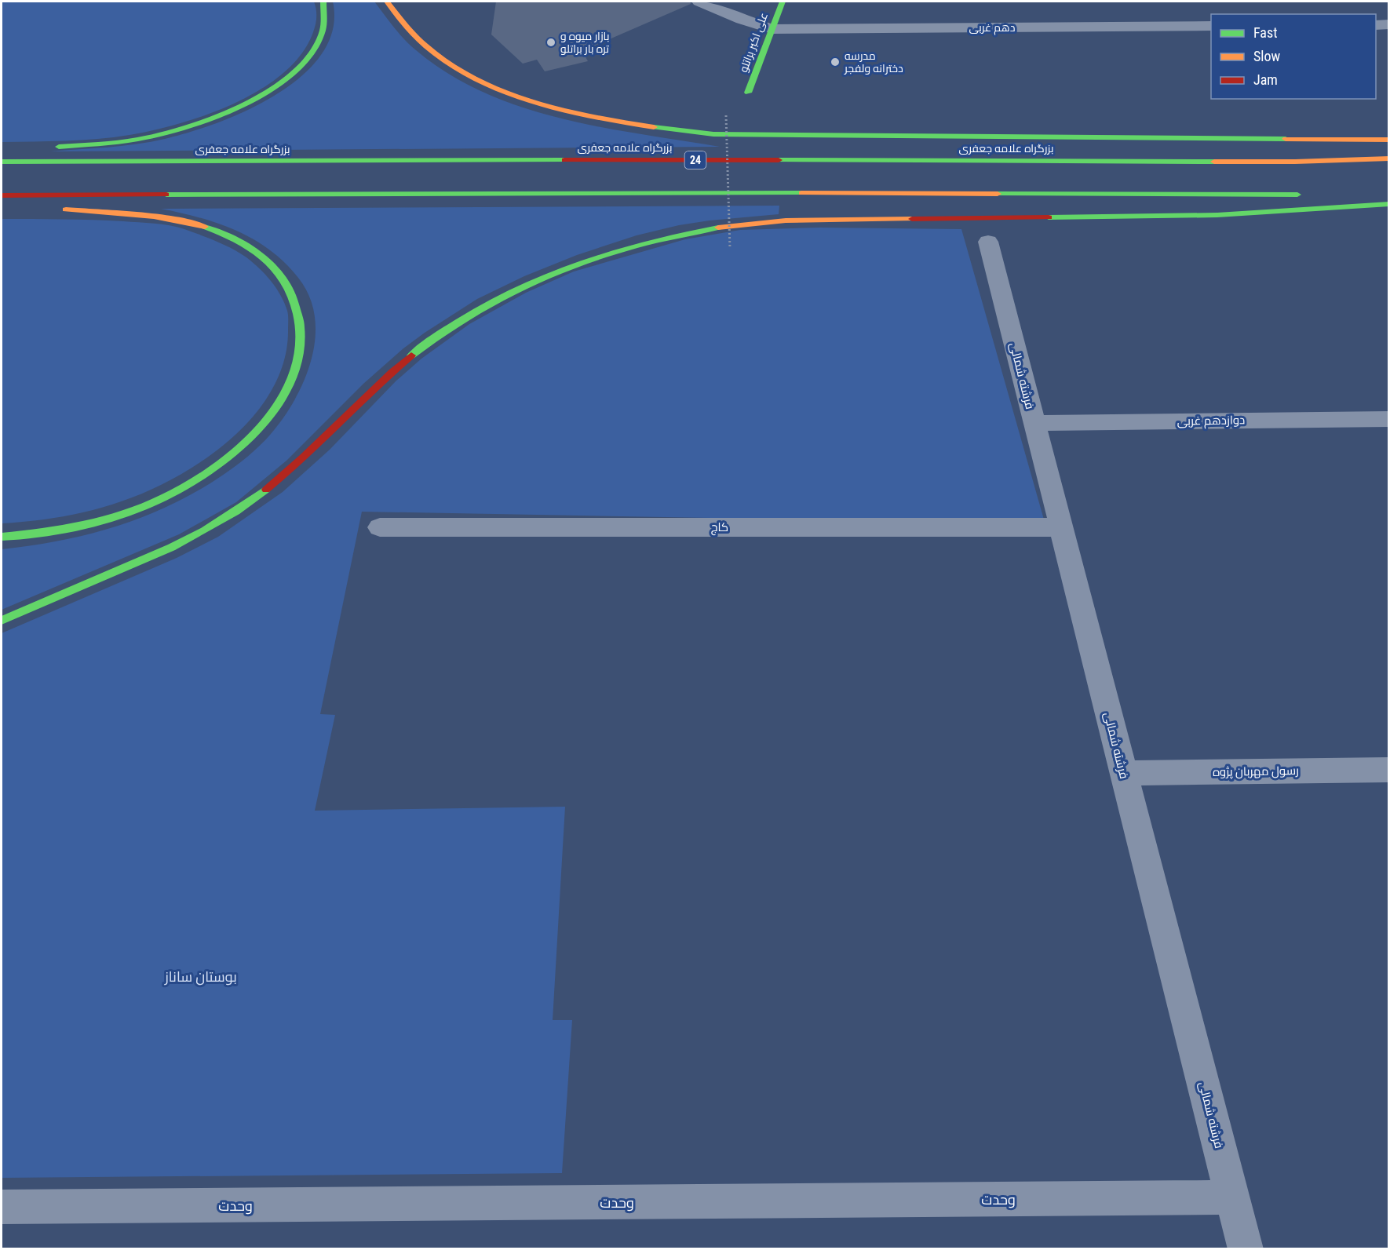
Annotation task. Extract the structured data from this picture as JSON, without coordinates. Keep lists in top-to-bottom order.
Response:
{
  "streets": {
    "main road": ["علی اکبر براتلو", "بزرگراه علامه جعفری", "24"],
    "street": [
      "دهم غربی",
      "فرشته شمالی",
      "دوازدهم غربی",
      "کاج",
      "رسول مهربان پژوه",
      "وحدت"
    ]
  },
  "crossings": [
    ["دهم غربی", "علی اکبر براتلو"],
    ["فرشته شمالی", "دوازدهم غربی"],
    ["فرشته شمالی", "کاج"],
    ["فرشته شمالی", "رسول مهربان پژوه"],
    ["فرشته شمالی", "وحدت"]
  ],
  "parks": ["بوستان ساناز"],
  "places": ["بازار میوه و تره بار براتلو", "مدرسه دخترانه ولفجر"],
  "legend": ["Fast", "Slow", "Jam"]
}
